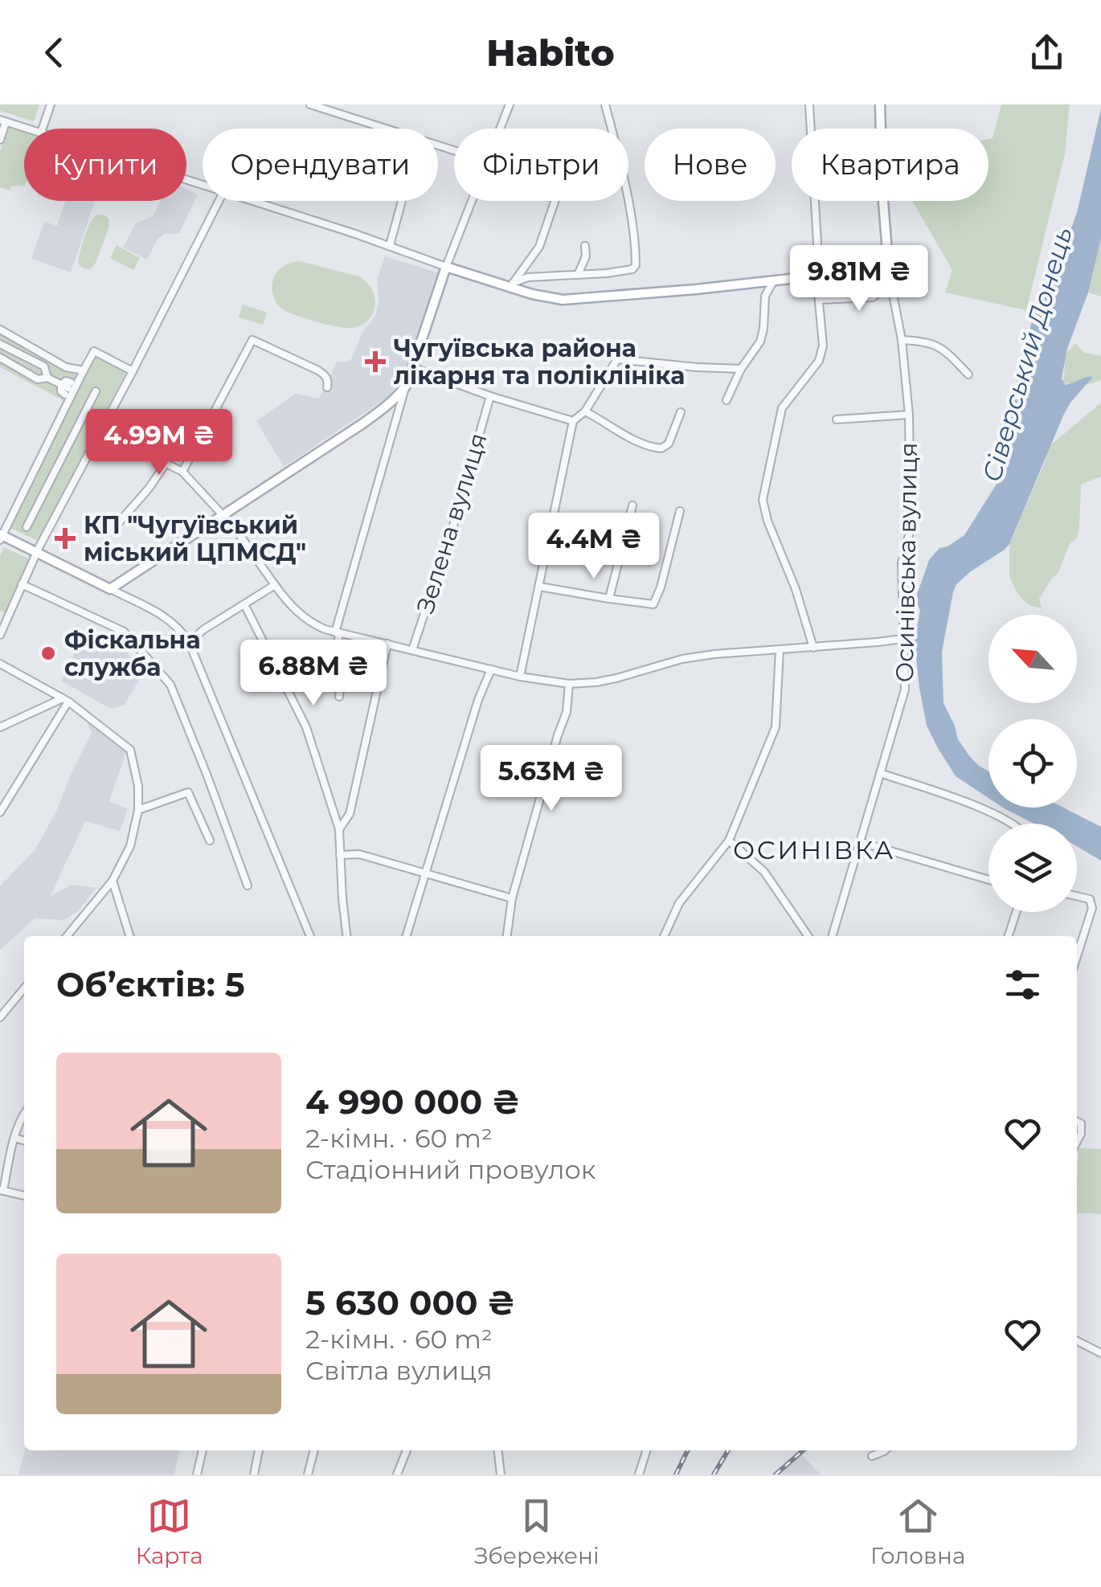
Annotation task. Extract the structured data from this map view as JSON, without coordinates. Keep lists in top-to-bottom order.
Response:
{
  "streets": {
    "main road": ["Осинівська вулиця"],
    "street": ["Зелена вулиця"]
  },
  "districts": ["ОСИНІВКА"],
  "water": ["Сіверський Донець"],
  "places": {
    "health": ["Чугуївська района лікарня та поліклініка", "КП \"Чугуївський міський ЦПМСД\""],
    "other": ["Фіскальна служба"]
  },
  "north": "top left",
  "page": {
    "header": "Habito",
    "chip": [
      "Купити",
      "Орендувати",
      "Фільтри",
      "Нове",
      "Квартира"
    ],
    "price": [
      "9.81M ₴",
      "4.99M ₴",
      "4.4M ₴",
      "6.88M ₴",
      "5.63M ₴"
    ],
    "heading": "Об’єктів: 5",
    "list": [
      {
        "name": "4 990 000 ₴",
        "note": "2-кімн. · 60 m² · Стадіонний провулок"
      },
      {
        "name": "5 630 000 ₴",
        "note": "2-кімн. · 60 m² · Світла вулиця"
      }
    ],
    "tabs": ["Карта", "Збережені", "Головна"]
  }
}
